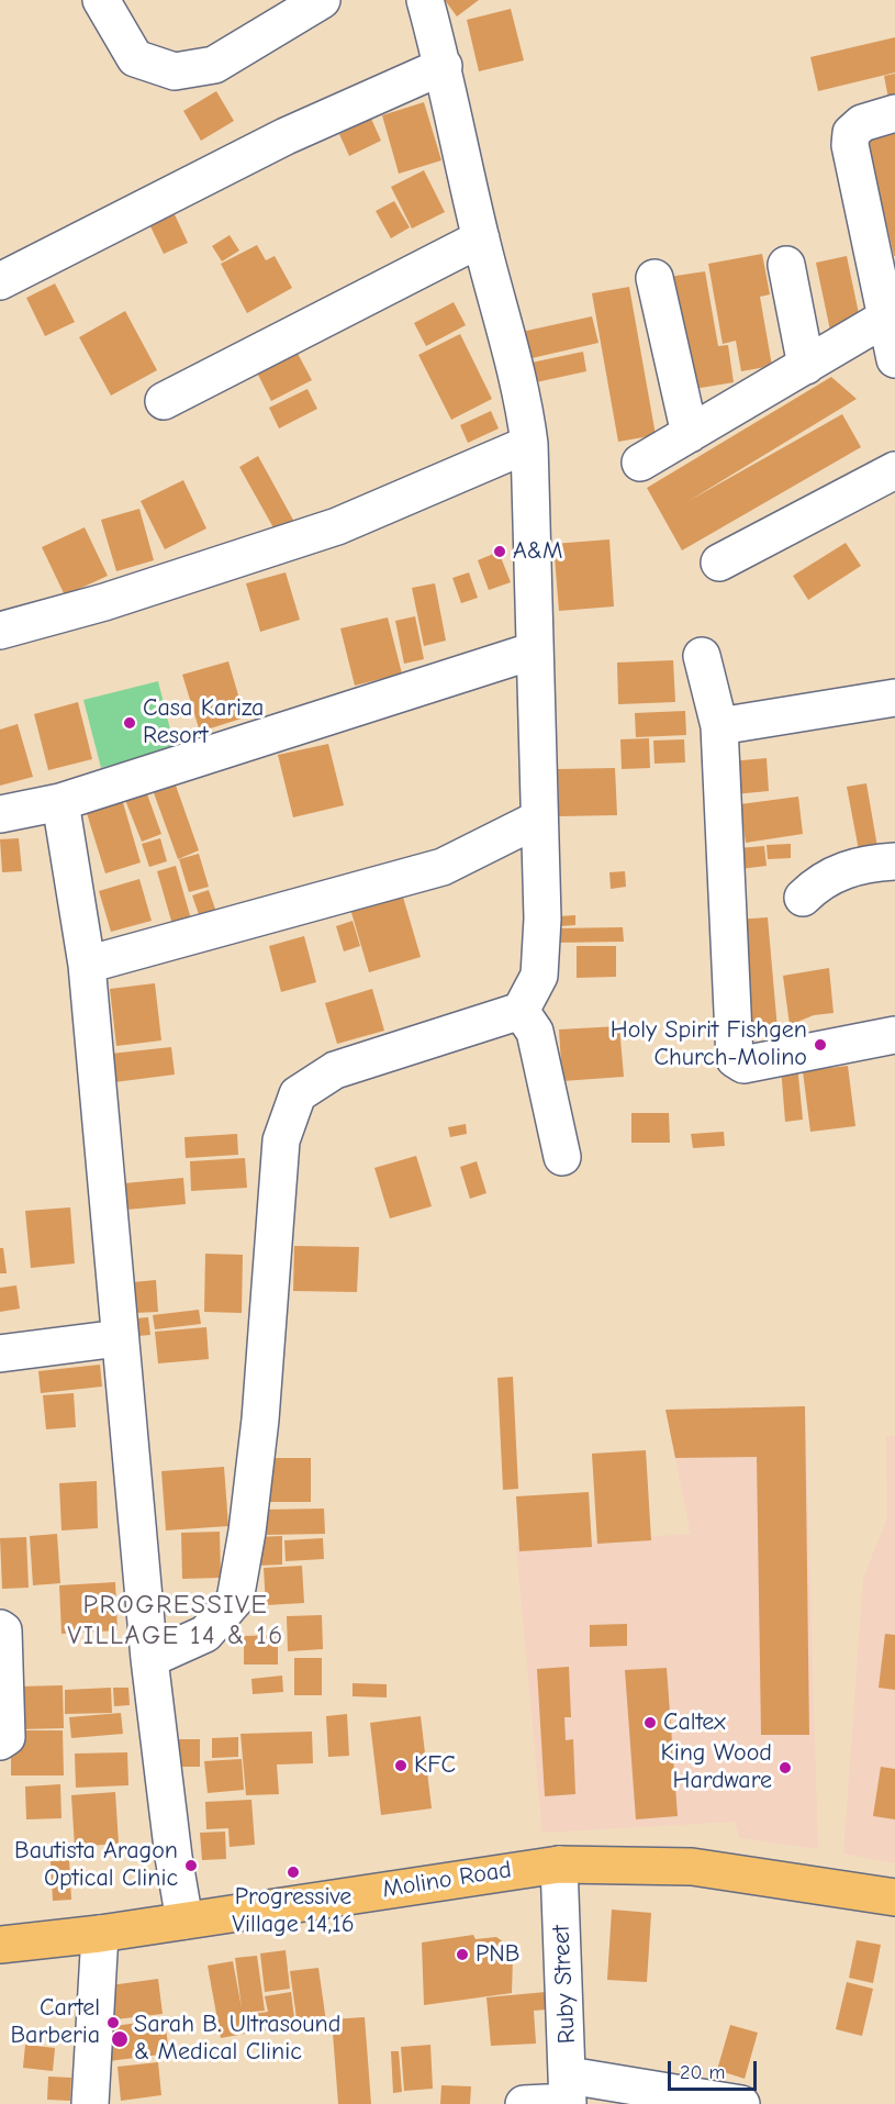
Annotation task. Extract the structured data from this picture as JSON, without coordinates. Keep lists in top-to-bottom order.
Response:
{
  "streets": {
    "main road": ["Molino Road"],
    "street": ["Ruby Street"]
  },
  "crossings": [
    ["Molino Road", "Ruby Street"]
  ],
  "districts": ["PROGRESSIVE VILLAGE 14 & 16"],
  "places": [
    "A&M",
    "Casa Kariza Resort",
    "Holy Spirit Fishgen Church-Molino",
    "Caltex",
    "KFC",
    "King Wood Hardware",
    "Bautista Aragon Optical Clinic",
    "Progressive Village 14,16",
    "PNB",
    "Cartel Barberia",
    "Sarah B. Ultrasound & Medical Clinic"
  ],
  "scale_bar": "20 m"
}
